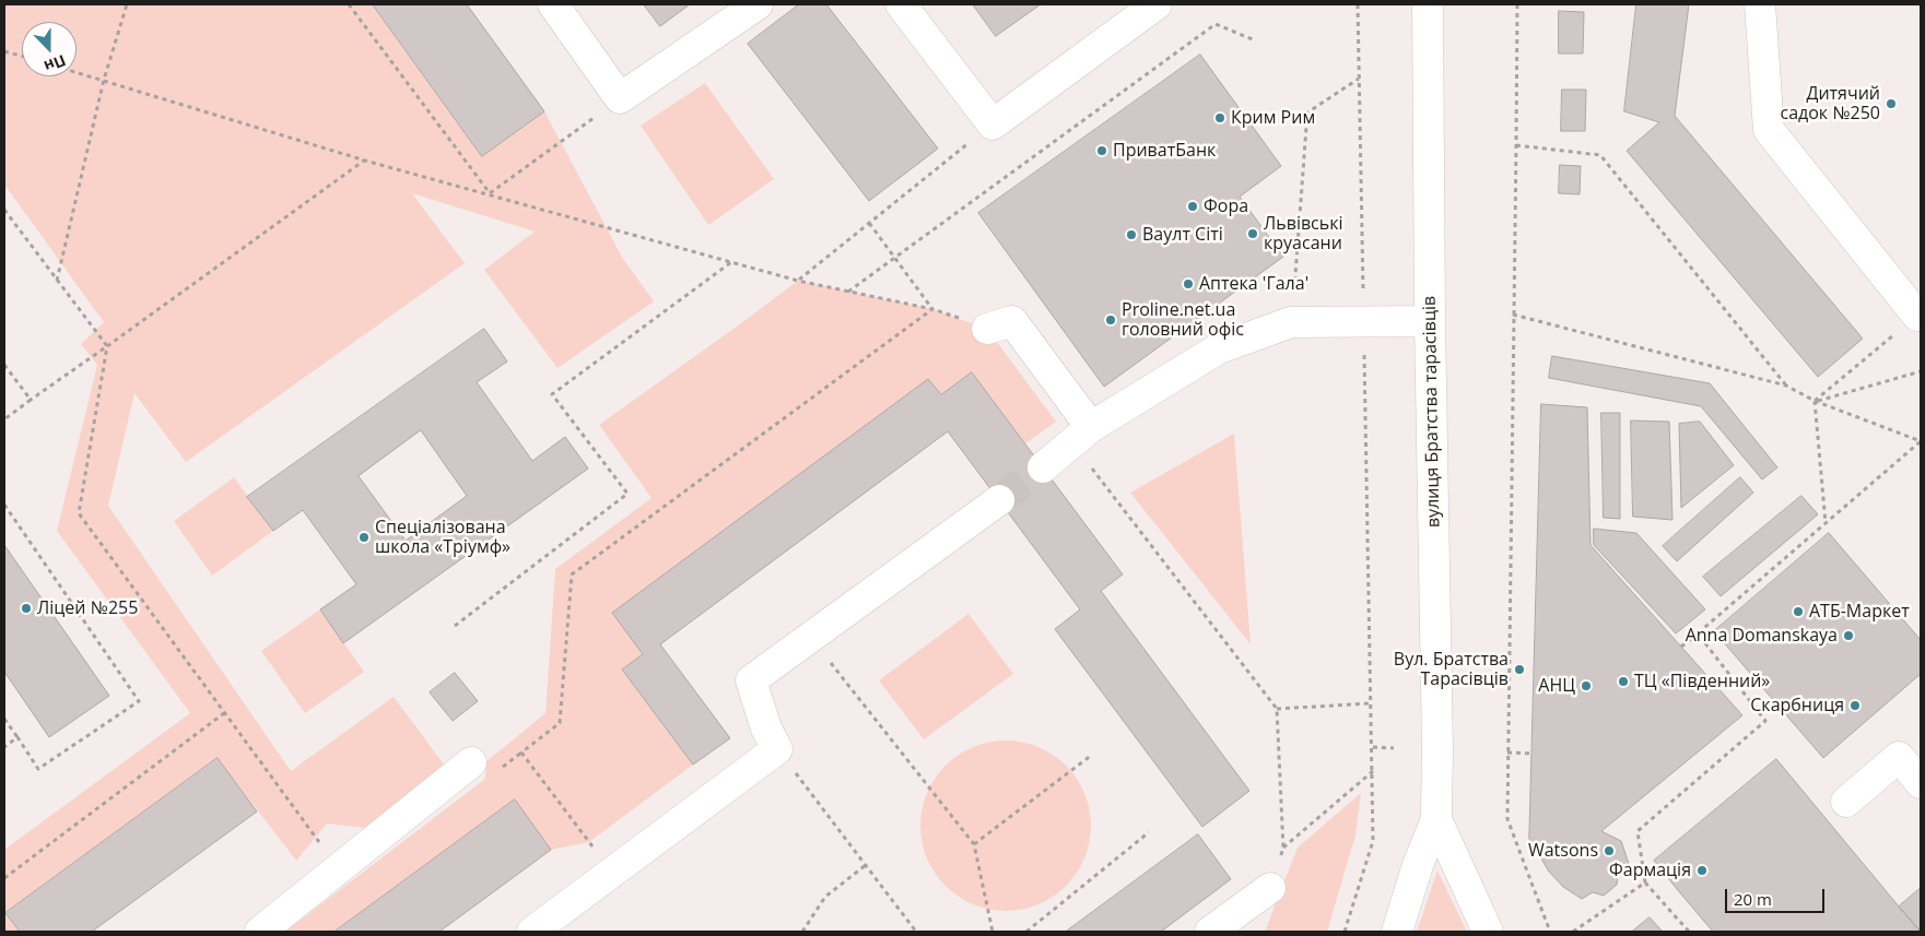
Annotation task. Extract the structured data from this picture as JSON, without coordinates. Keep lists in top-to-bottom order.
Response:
{
  "streets": {
    "street": ["вулиця Братства тарасівців"]
  },
  "places": [
    "Дитячий садок №250",
    "Крим Рим",
    "ПриватБанк",
    "Фора",
    "Львівські круасани",
    "Ваулт Сіті",
    "Аптека 'Гала'",
    "Proline.net.ua головний офіс",
    "Спеціалізована школа «Тріумф»",
    "Ліцей №255",
    "АТБ-Маркет",
    "Anna Domanskaya",
    "Вул. Братства Тарасівців",
    "ТЦ «Південний»",
    "АНЦ",
    "Скарбниця",
    "Watsons",
    "Фармація"
  ],
  "scale_bar": "20 m",
  "north": "bottom"
}
